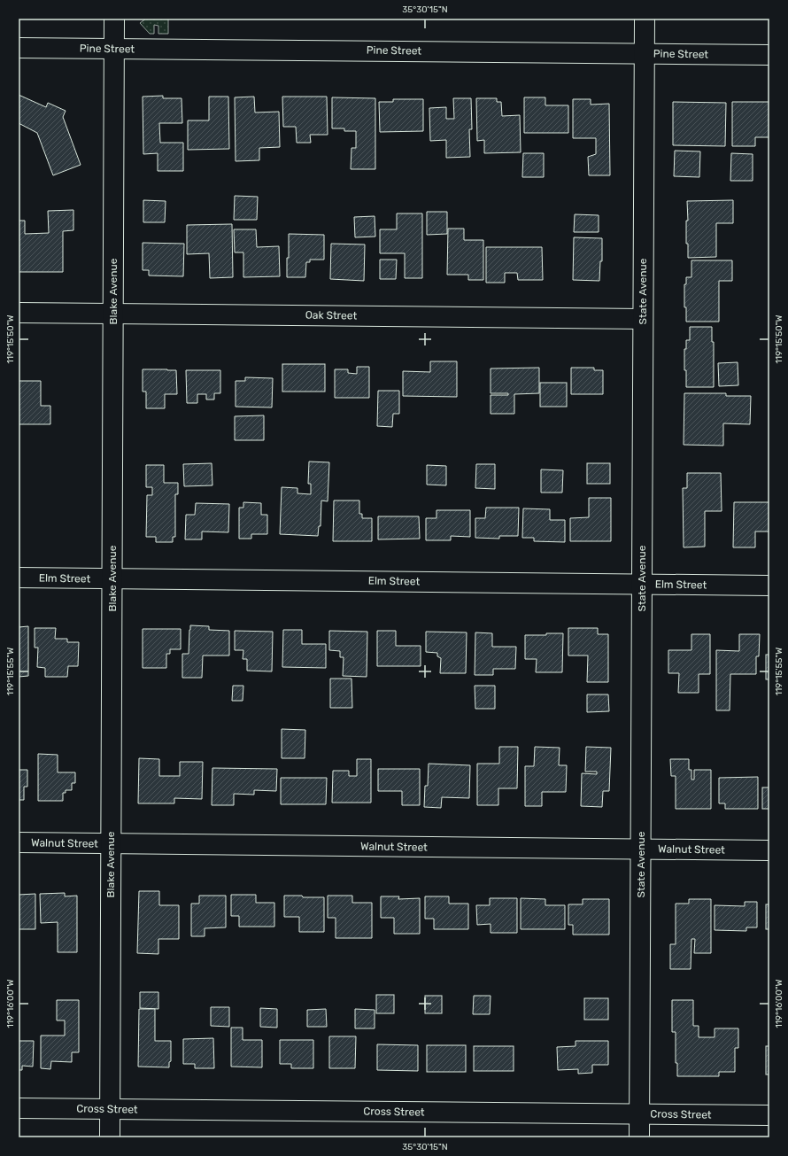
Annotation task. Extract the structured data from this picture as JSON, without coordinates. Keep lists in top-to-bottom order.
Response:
{
  "streets": {
    "street": [
      "Pine Street",
      "Blake Avenue",
      "State Avenue",
      "Oak Street",
      "Elm Street",
      "Walnut Street",
      "Cross Street"
    ]
  },
  "crossings": [
    ["Pine Street", "Blake Avenue"],
    ["Pine Street", "State Avenue"],
    ["Blake Avenue", "Oak Street"],
    ["Blake Avenue", "Elm Street"],
    ["Blake Avenue", "Walnut Street"],
    ["Blake Avenue", "Cross Street"],
    ["State Avenue", "Oak Street"],
    ["State Avenue", "Elm Street"],
    ["State Avenue", "Walnut Street"],
    ["State Avenue", "Cross Street"]
  ],
  "coordinates": [
    "35°30'15\"N",
    "119°15'50\"W",
    "119°15'55\"W",
    "119°16'00\"W"
  ]
}
